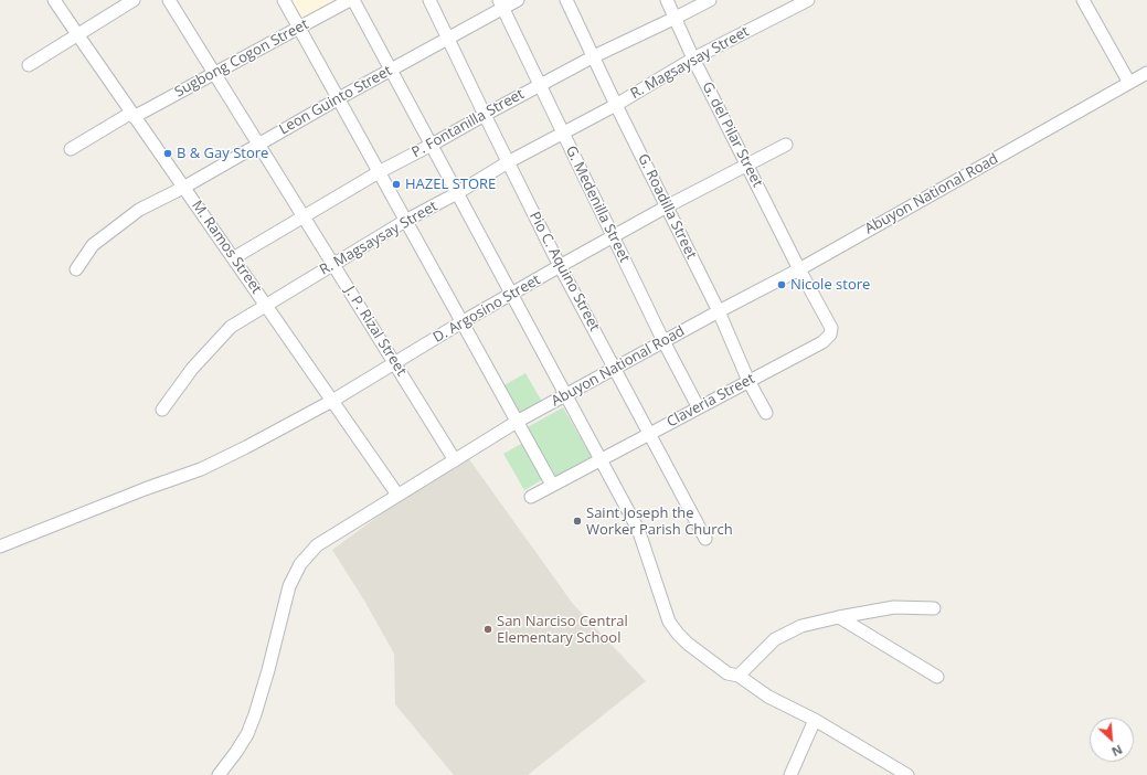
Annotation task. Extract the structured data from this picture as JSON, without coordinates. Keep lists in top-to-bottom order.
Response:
{
  "streets": {
    "street": [
      "Sugbong Cogon Street",
      "R. Magsaysay Street",
      "Leon Guinto Street",
      "P. Fontanilla Street",
      "G. del Pilar Street",
      "Abuyon National Road",
      "G. Medenilla Street",
      "G. Roadilla Street",
      "M. Ramos Street",
      "Pio C. Aquino Street",
      "D. Argosino Street",
      "J. P. Rizal Street",
      "Claveria Street"
    ]
  },
  "crossings": [
    ["Sugbong Cogon Street", "M. Ramos Street"],
    ["Sugbong Cogon Street", "J. P. Rizal Street"],
    ["R. Magsaysay Street", "G. del Pilar Street"],
    ["R. Magsaysay Street", "G. Medenilla Street"],
    ["R. Magsaysay Street", "G. Roadilla Street"],
    ["R. Magsaysay Street", "M. Ramos Street"],
    ["R. Magsaysay Street", "Pio C. Aquino Street"],
    ["R. Magsaysay Street", "J. P. Rizal Street"],
    ["Leon Guinto Street", "G. Medenilla Street"],
    ["Leon Guinto Street", "M. Ramos Street"],
    ["Leon Guinto Street", "Pio C. Aquino Street"],
    ["Leon Guinto Street", "J. P. Rizal Street"],
    ["P. Fontanilla Street", "G. del Pilar Street"],
    ["P. Fontanilla Street", "G. Medenilla Street"],
    ["P. Fontanilla Street", "G. Roadilla Street"],
    ["P. Fontanilla Street", "M. Ramos Street"],
    ["P. Fontanilla Street", "Pio C. Aquino Street"],
    ["P. Fontanilla Street", "J. P. Rizal Street"],
    ["G. del Pilar Street", "Abuyon National Road"],
    ["G. del Pilar Street", "D. Argosino Street"],
    ["G. del Pilar Street", "Claveria Street"],
    ["Abuyon National Road", "G. Medenilla Street"],
    ["Abuyon National Road", "G. Roadilla Street"],
    ["Abuyon National Road", "M. Ramos Street"],
    ["Abuyon National Road", "Pio C. Aquino Street"],
    ["Abuyon National Road", "J. P. Rizal Street"],
    ["G. Medenilla Street", "D. Argosino Street"],
    ["G. Medenilla Street", "Claveria Street"],
    ["G. Roadilla Street", "D. Argosino Street"],
    ["G. Roadilla Street", "Claveria Street"],
    ["M. Ramos Street", "D. Argosino Street"],
    ["Pio C. Aquino Street", "D. Argosino Street"],
    ["Pio C. Aquino Street", "Claveria Street"],
    ["D. Argosino Street", "J. P. Rizal Street"]
  ],
  "places": [
    "B & Gay Store",
    "HAZEL STORE",
    "Nicole store",
    "Saint Joseph the Worker Parish Church",
    "San Narciso Central Elementary School"
  ],
  "north": "bottom right"
}
